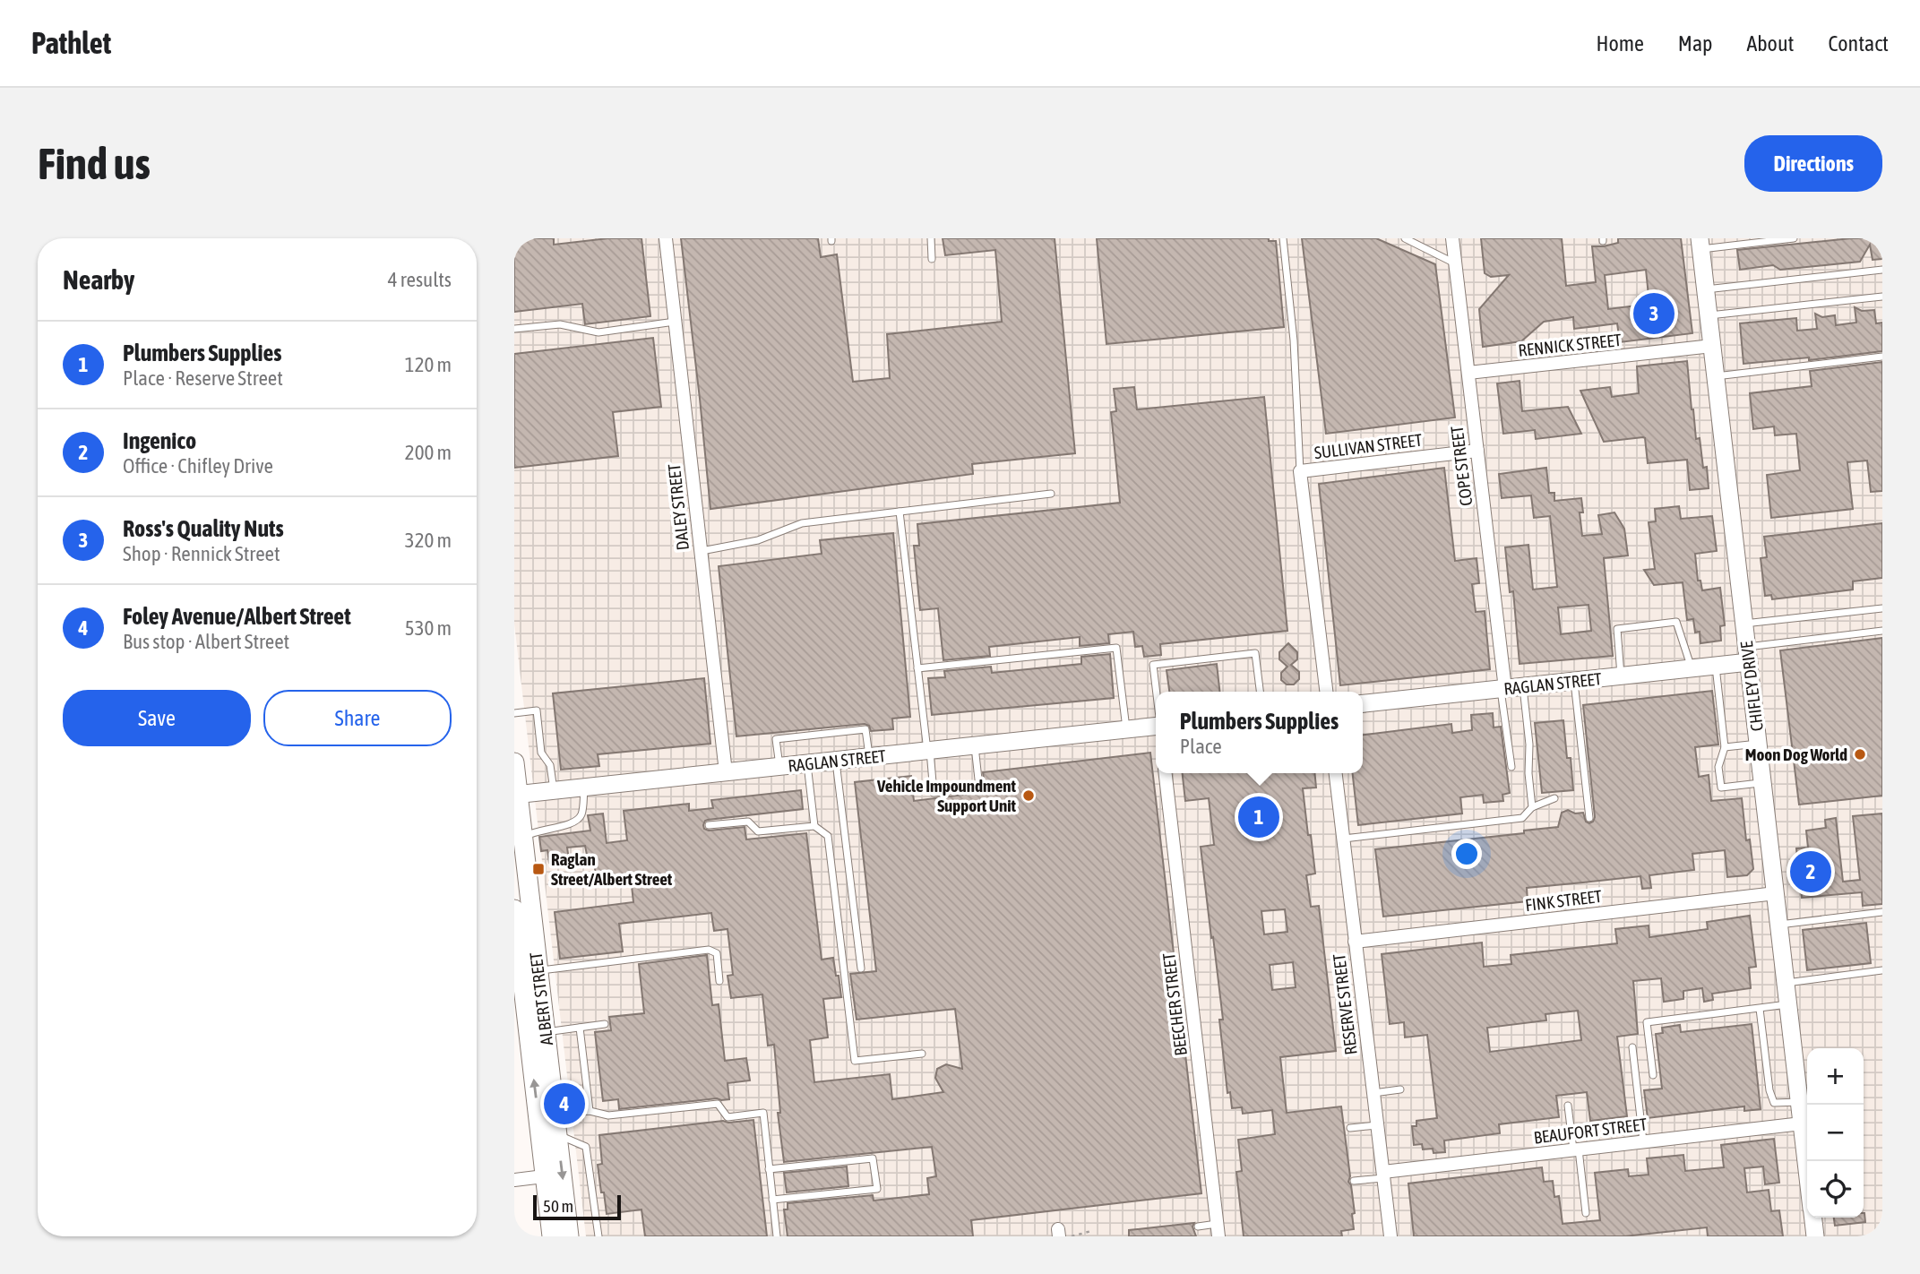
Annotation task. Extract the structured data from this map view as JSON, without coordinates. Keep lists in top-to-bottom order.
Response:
{
  "streets": {
    "main road": ["ALBERT STREET"],
    "street": [
      "RENNICK STREET",
      "SULLIVAN STREET",
      "COPE STREET",
      "DALEY STREET",
      "RAGLAN STREET",
      "CHIFLEY DRIVE",
      "FINK STREET",
      "BEECHER STREET",
      "RESERVE STREET",
      "BEAUFORT STREET"
    ]
  },
  "crossings": [
    ["RENNICK STREET", "COPE STREET"],
    ["RENNICK STREET", "CHIFLEY DRIVE"],
    ["SULLIVAN STREET", "COPE STREET"],
    ["COPE STREET", "RAGLAN STREET"],
    ["DALEY STREET", "RAGLAN STREET"],
    ["RAGLAN STREET", "CHIFLEY DRIVE"],
    ["RAGLAN STREET", "ALBERT STREET"],
    ["CHIFLEY DRIVE", "FINK STREET"],
    ["CHIFLEY DRIVE", "BEAUFORT STREET"],
    ["FINK STREET", "RESERVE STREET"],
    ["RESERVE STREET", "BEAUFORT STREET"]
  ],
  "places": {
    "other": ["Moon Dog World", "Vehicle Impoundment Support Unit"],
    "transit": ["Raglan Street/Albert Street"]
  },
  "scale_bar": "50 m",
  "page": {
    "header": "Pathlet",
    "nav": [
      "Home",
      "Map",
      "About",
      "Contact"
    ],
    "buttons": [
      "Directions",
      ["Save", "Share"]
    ],
    "title": "Find us",
    "heading": ["Nearby", "4 results"],
    "pins": [
      "3",
      "1",
      "2",
      "4"
    ],
    "list": [
      {
        "mark": "1",
        "name": "Plumbers Supplies",
        "note": "Place · Reserve Street",
        "value": "120 m"
      },
      {
        "mark": "2",
        "name": "Ingenico",
        "note": "Office · Chifley Drive",
        "value": "200 m"
      },
      {
        "mark": "3",
        "name": "Ross's Quality Nuts",
        "note": "Shop · Rennick Street",
        "value": "320 m"
      },
      {
        "mark": "4",
        "name": "Foley Avenue/Albert Street",
        "note": "Bus stop · Albert Street",
        "value": "530 m"
      }
    ],
    "popup": ["Plumbers Supplies", "Place"],
    "map_buttons": ["+", "−"],
    "scale": "50 m"
  }
}
